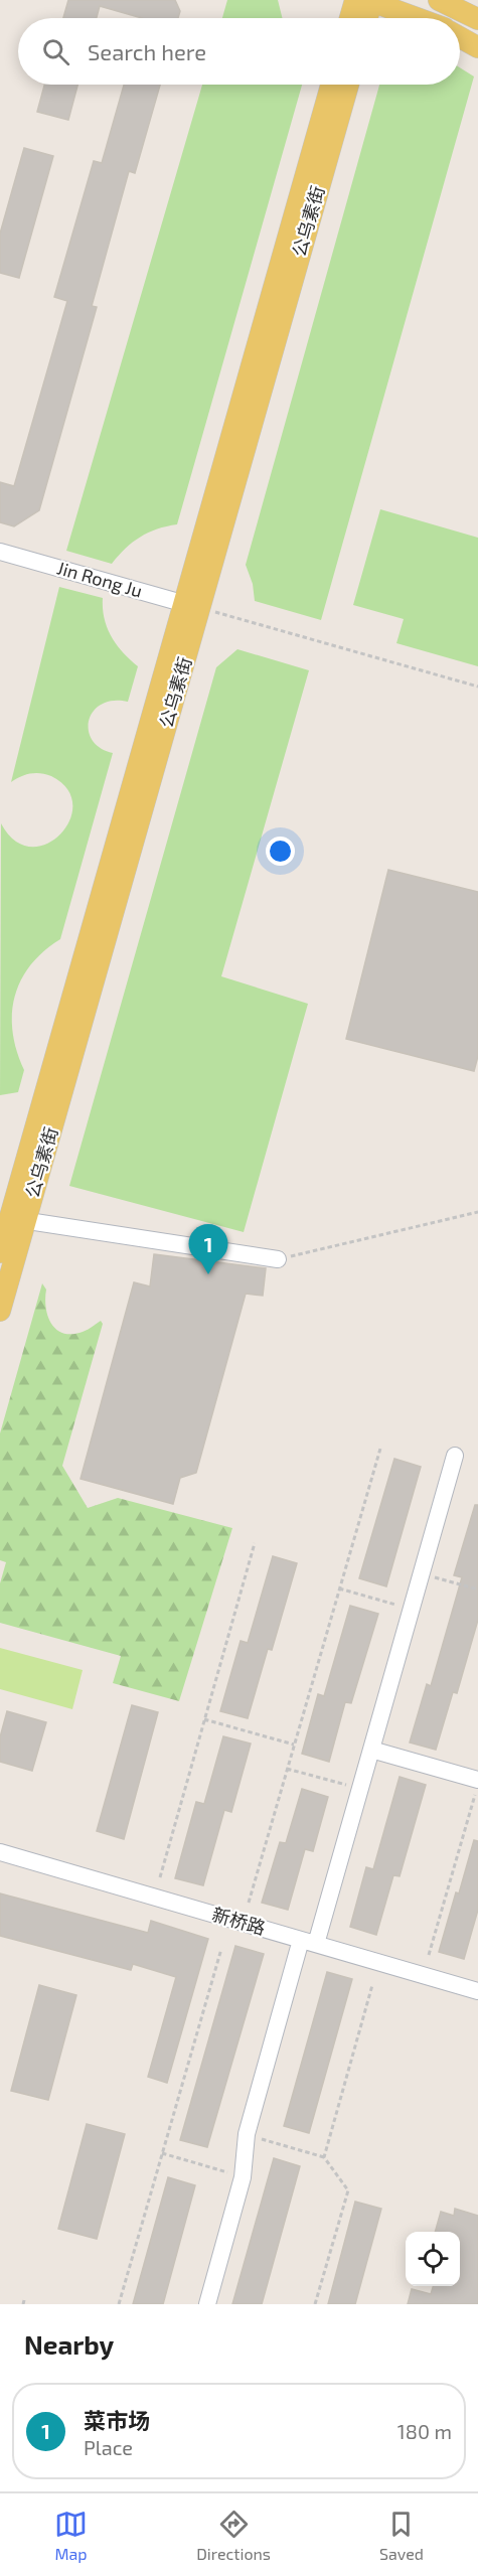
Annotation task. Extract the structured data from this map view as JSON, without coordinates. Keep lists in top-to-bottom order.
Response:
{
  "streets": {
    "main road": ["公乌素街"],
    "street": ["Jin Rong Ju", "新桥路"]
  },
  "crossings": [
    ["公乌素街", "Jin Rong Ju"]
  ],
  "page": {
    "search": "Search here",
    "pins": "1",
    "heading": "Nearby",
    "list": [
      {
        "mark": "1",
        "name": "菜市场",
        "note": "Place",
        "value": "180 m"
      }
    ],
    "nav": ["Map", "Directions", "Saved"]
  }
}
